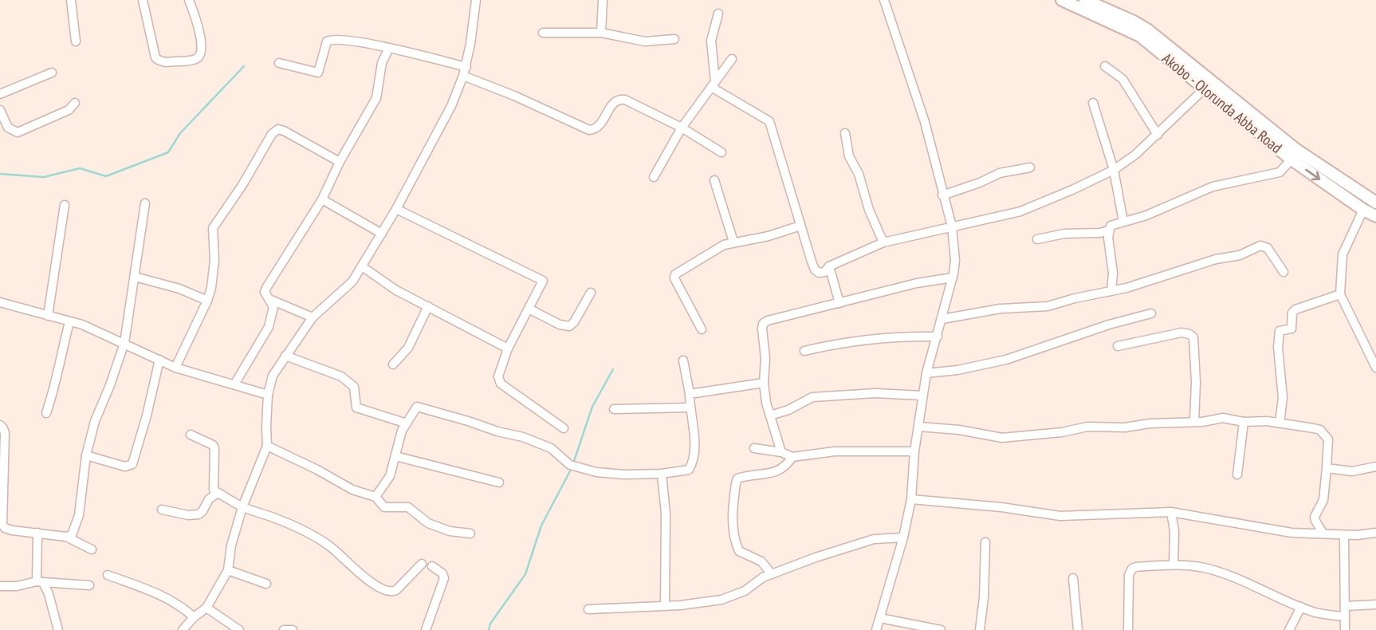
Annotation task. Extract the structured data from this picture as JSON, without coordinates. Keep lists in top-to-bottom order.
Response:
{
  "streets": {
    "main road": ["Akobo - Olorunda Abba Road"]
  }
}
